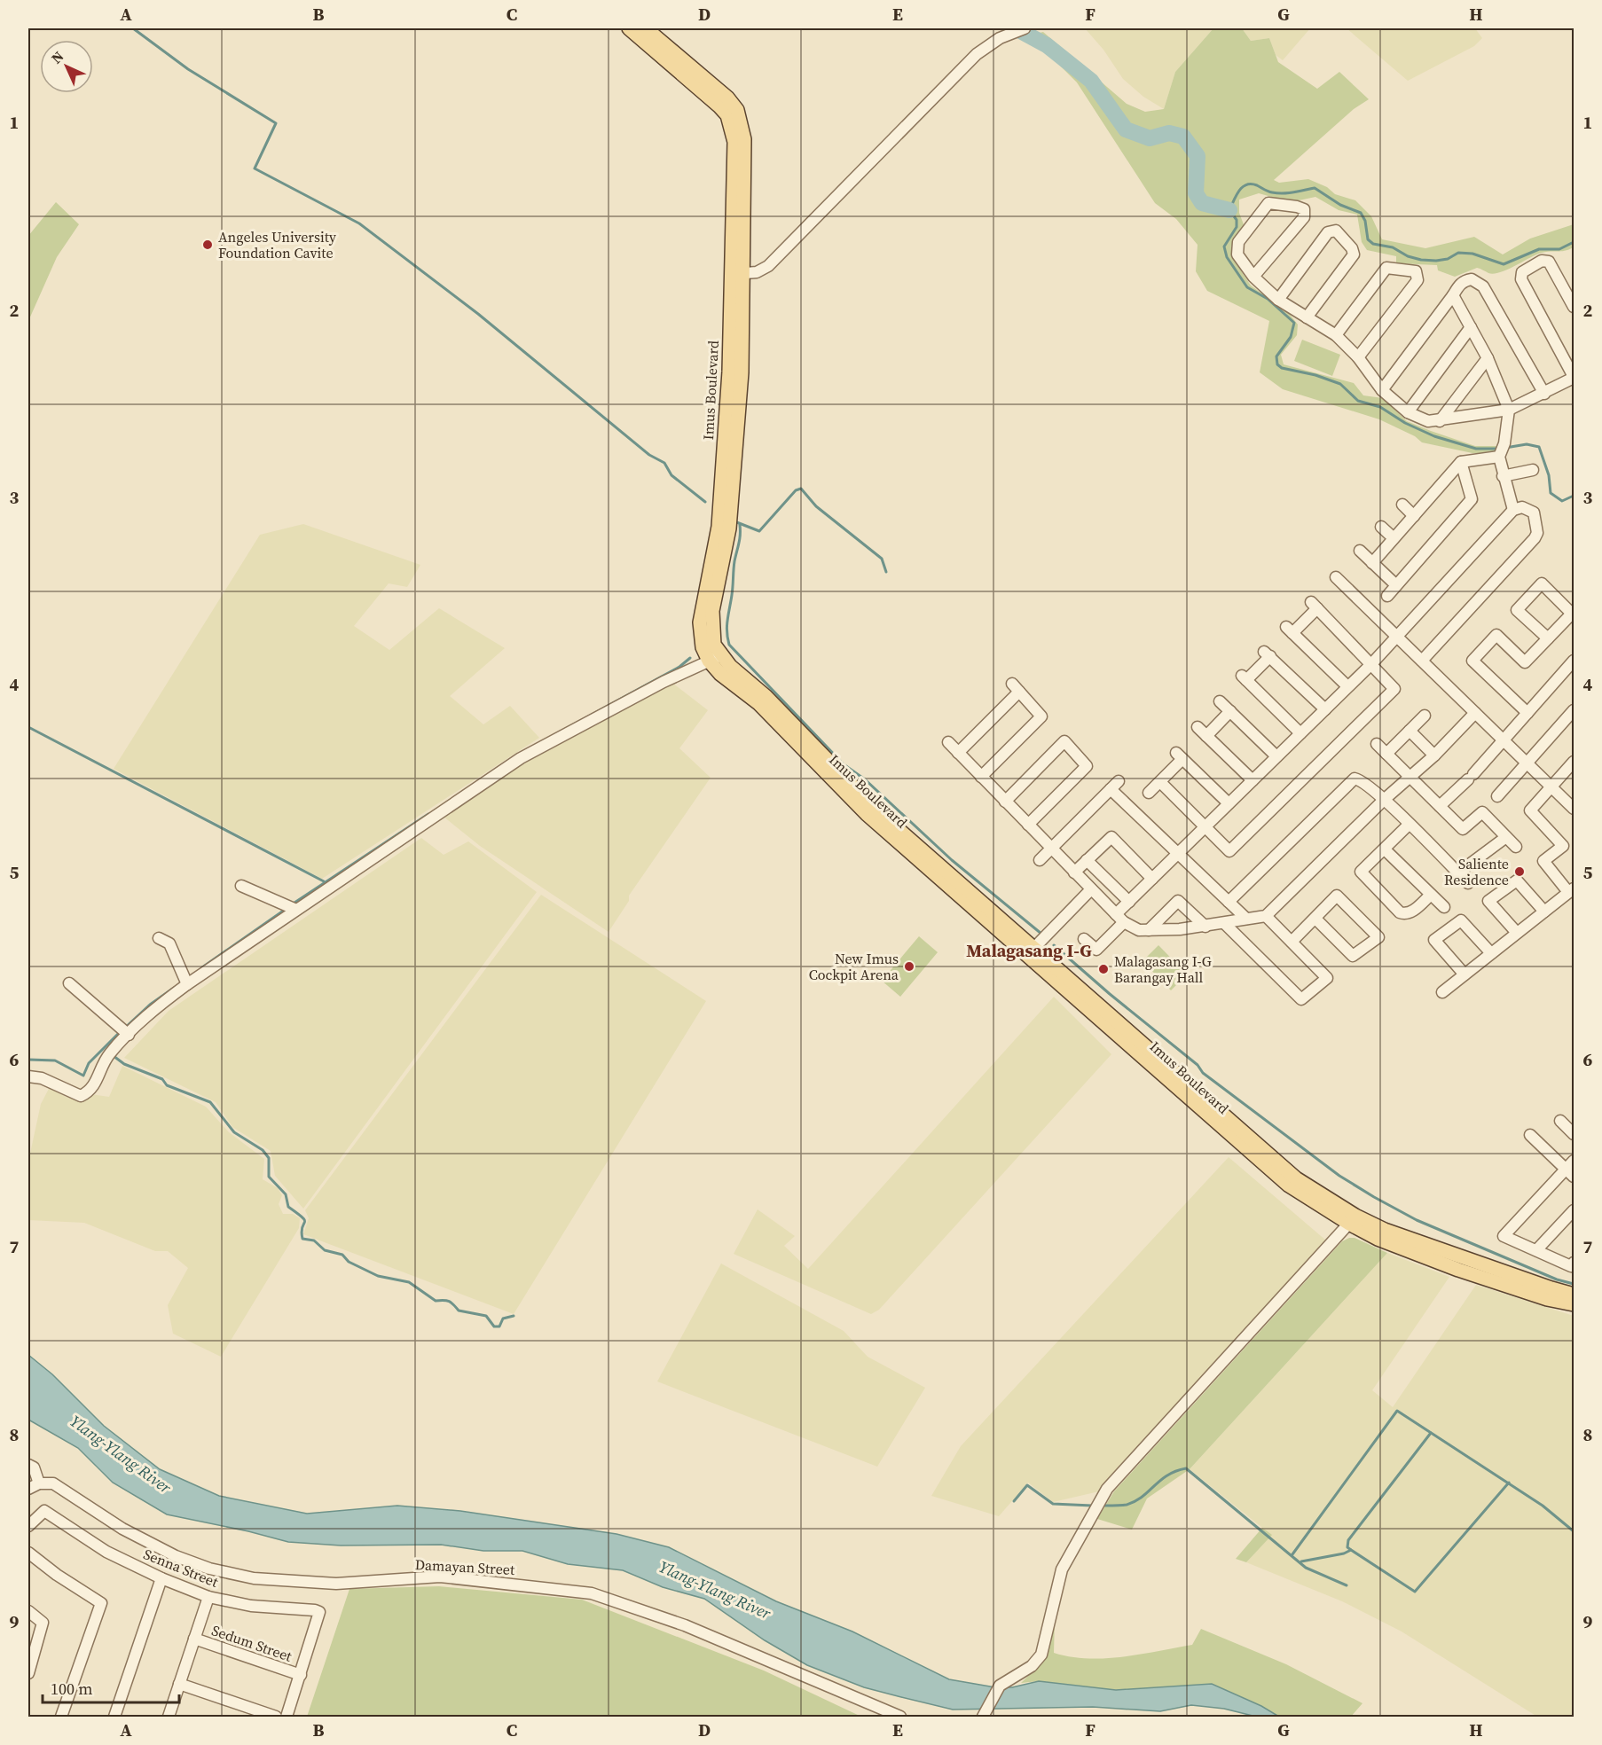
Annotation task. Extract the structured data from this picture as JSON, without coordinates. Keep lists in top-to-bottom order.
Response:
{
  "streets": {
    "main road": ["Imus Boulevard"],
    "street": ["Damayan Street", "Senna Street", "Sedum Street"]
  },
  "crossings": [
    ["Senna Street", "Sedum Street"]
  ],
  "districts": ["Malagasang I-G"],
  "water": ["Ylang-Ylang River"],
  "places": [
    "Angeles University Foundation Cavite",
    "Saliente Residence",
    "New Imus Cockpit Arena",
    "Malagasang I-G Barangay Hall"
  ],
  "scale_bar": "100 m",
  "north": "top left",
  "grid": {
    "columns": [
      "A",
      "B",
      "C",
      "D",
      "E",
      "F",
      "G",
      "H"
    ],
    "rows": [
      "1",
      "2",
      "3",
      "4",
      "5",
      "6",
      "7",
      "8",
      "9"
    ]
  }
}
